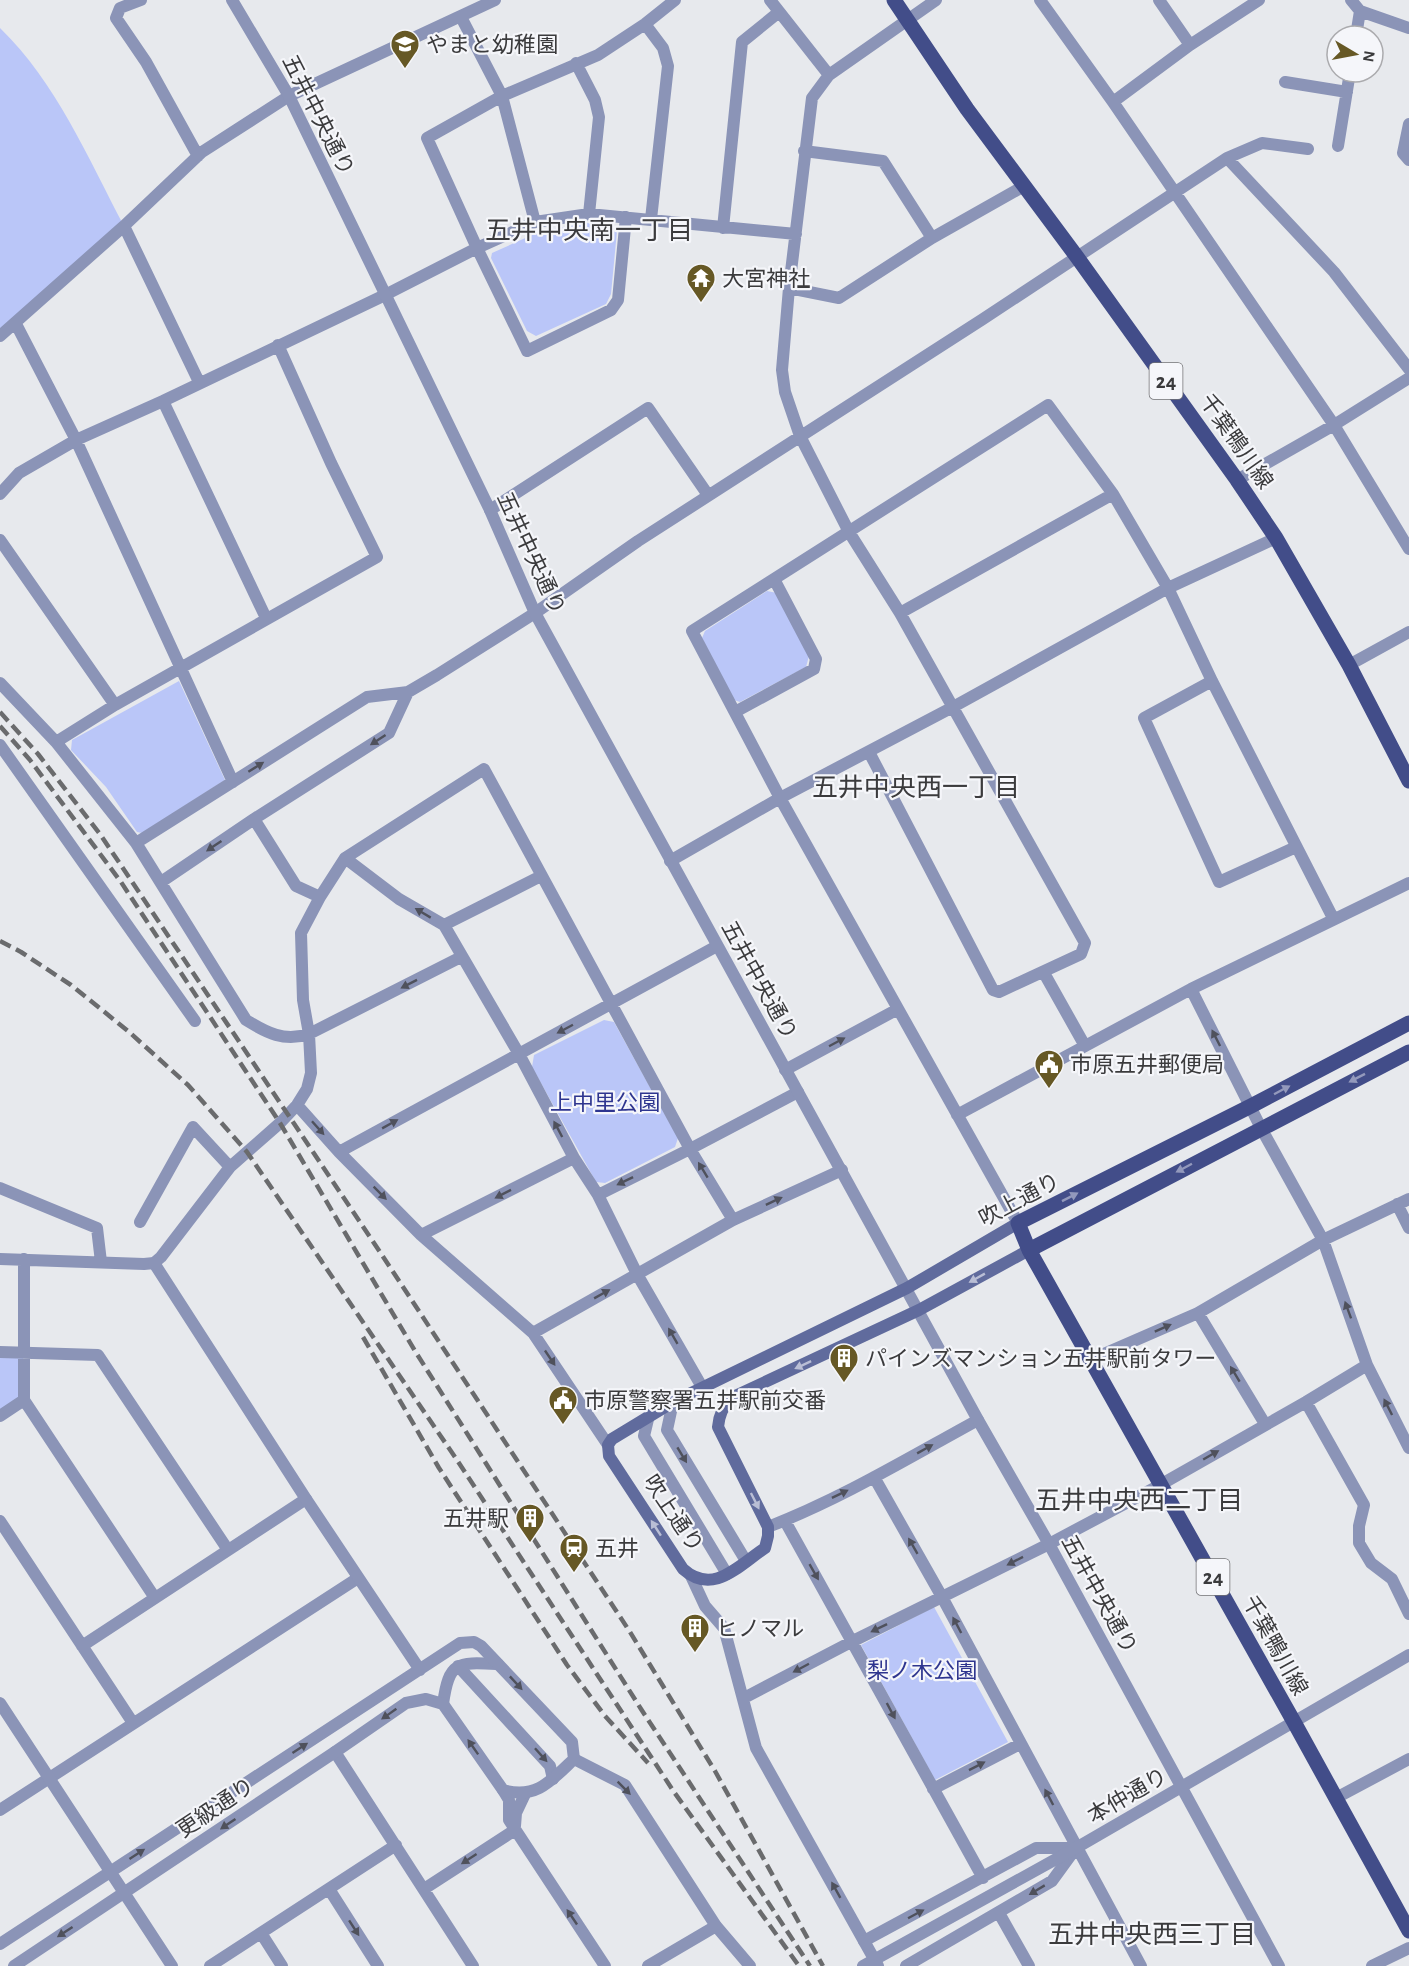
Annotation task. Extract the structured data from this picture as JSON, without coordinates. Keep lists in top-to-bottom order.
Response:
{
  "streets": {
    "main road": ["24", "千葉鴨川線", "吹上通り"],
    "street": ["五井中央通り", "本仲通り", "更級通り"]
  },
  "crossings": [
    ["五井中央通り", "吹上通り"],
    ["五井中央通り", "本仲通り"],
    ["千葉鴨川線", "吹上通り"],
    ["千葉鴨川線", "本仲通り"]
  ],
  "districts": [
    "五井中央南一丁目",
    "五井中央西一丁目",
    "五井中央西二丁目",
    "五井中央西三丁目"
  ],
  "parks": ["上中里公園", "梨ノ木公園"],
  "places": {
    "school or university": ["やまと幼稚園"],
    "temple": ["大宮神社"],
    "public building": ["市原五井郵便局", "市原警察署五井駅前交番"],
    "building": ["パインズマンション五井駅前タワー", "五井駅", "ヒノマル"],
    "station": ["五井"]
  },
  "north": "right"
}
